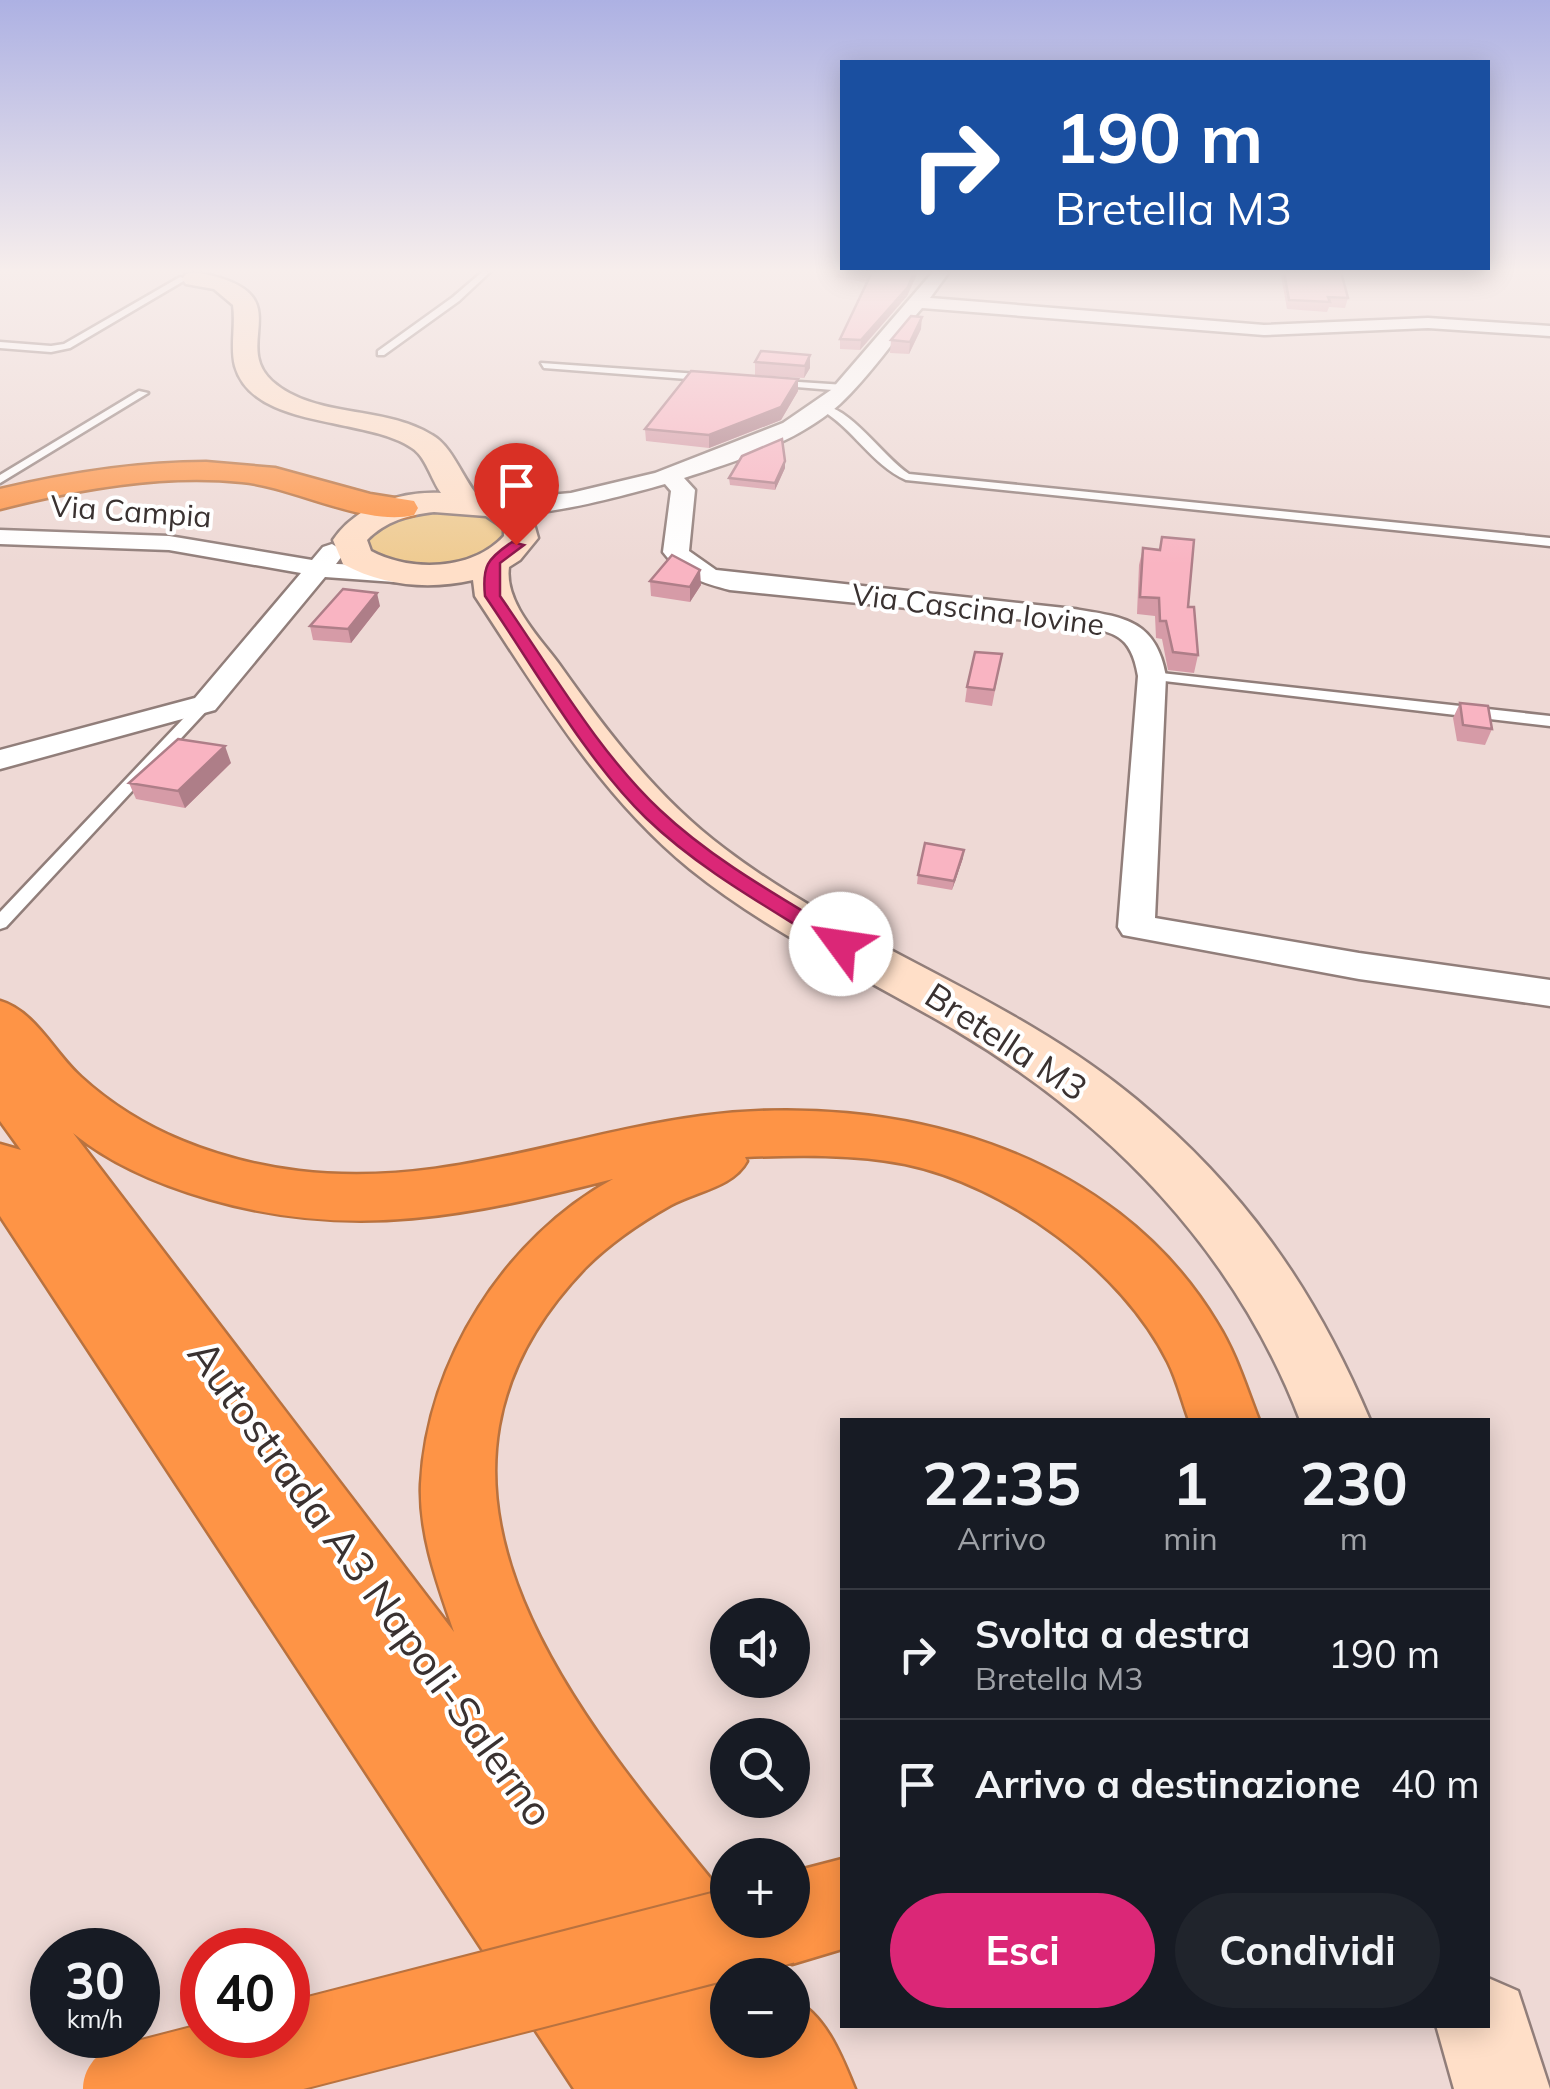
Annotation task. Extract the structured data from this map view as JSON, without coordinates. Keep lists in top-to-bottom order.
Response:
{
  "streets": {
    "highway": ["Autostrada A3 Napoli-Salerno"],
    "street": ["Via Campia", "Via Cascina Iovine", "Bretella M3"]
  },
  "page": {
    "turn": ["190 m", "Bretella M3"],
    "eta": [
      "22:35",
      "Arrivo",
      "1",
      "min",
      "230",
      "m"
    ],
    "list": [
      {
        "name": "Svolta a destra",
        "note": "Bretella M3",
        "value": "190 m"
      },
      {
        "name": "Arrivo a destinazione",
        "value": "40 m"
      }
    ],
    "map_buttons": ["+", "−"],
    "buttons": ["Esci", "Condividi"],
    "speed": "30 km/h",
    "limit": "40"
  }
}
